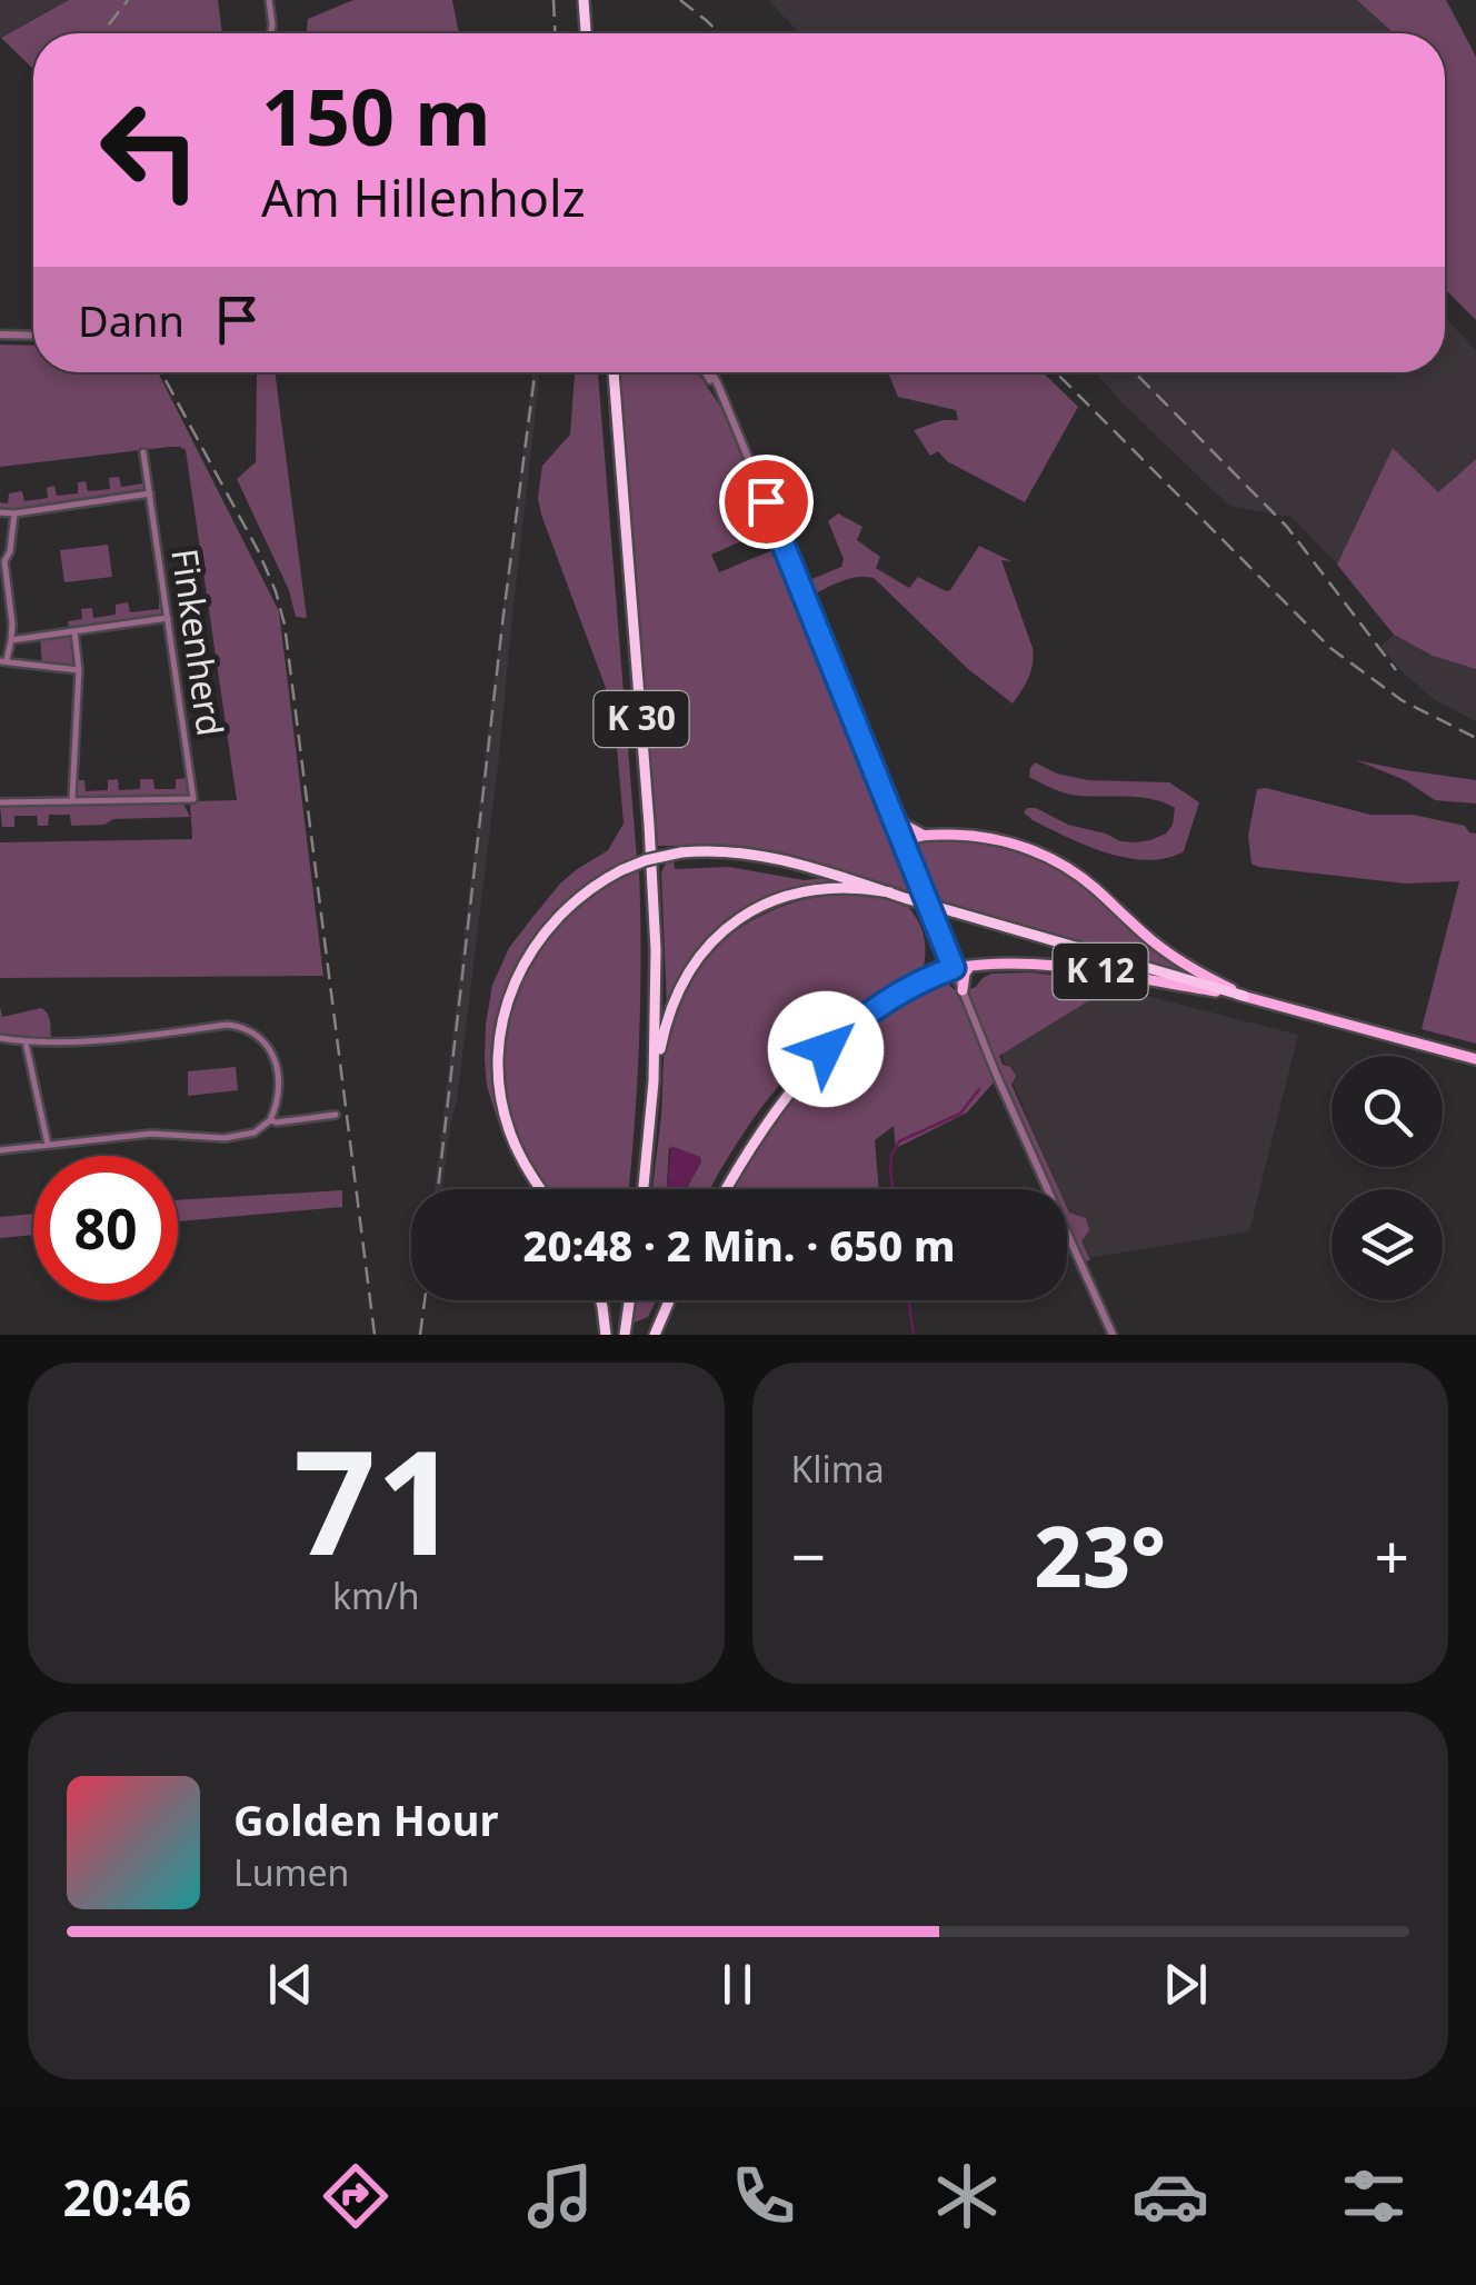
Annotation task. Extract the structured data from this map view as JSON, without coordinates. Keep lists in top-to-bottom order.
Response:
{
  "streets": {
    "highway": ["K 30"],
    "main road": ["K 12"],
    "street": ["Finkenherd"]
  },
  "page": {
    "turn": ["150 m", "Am Hillenholz"],
    "then": "Dann",
    "limit": "80",
    "trip": "20:48 · 2 Min. · 650 m",
    "tile": [
      ["71", "km/h"],
      "Klima"
    ],
    "heat": ["−", "23°", "+"],
    "song": ["Golden Hour", "Lumen"],
    "tabs": "20:46"
  }
}
